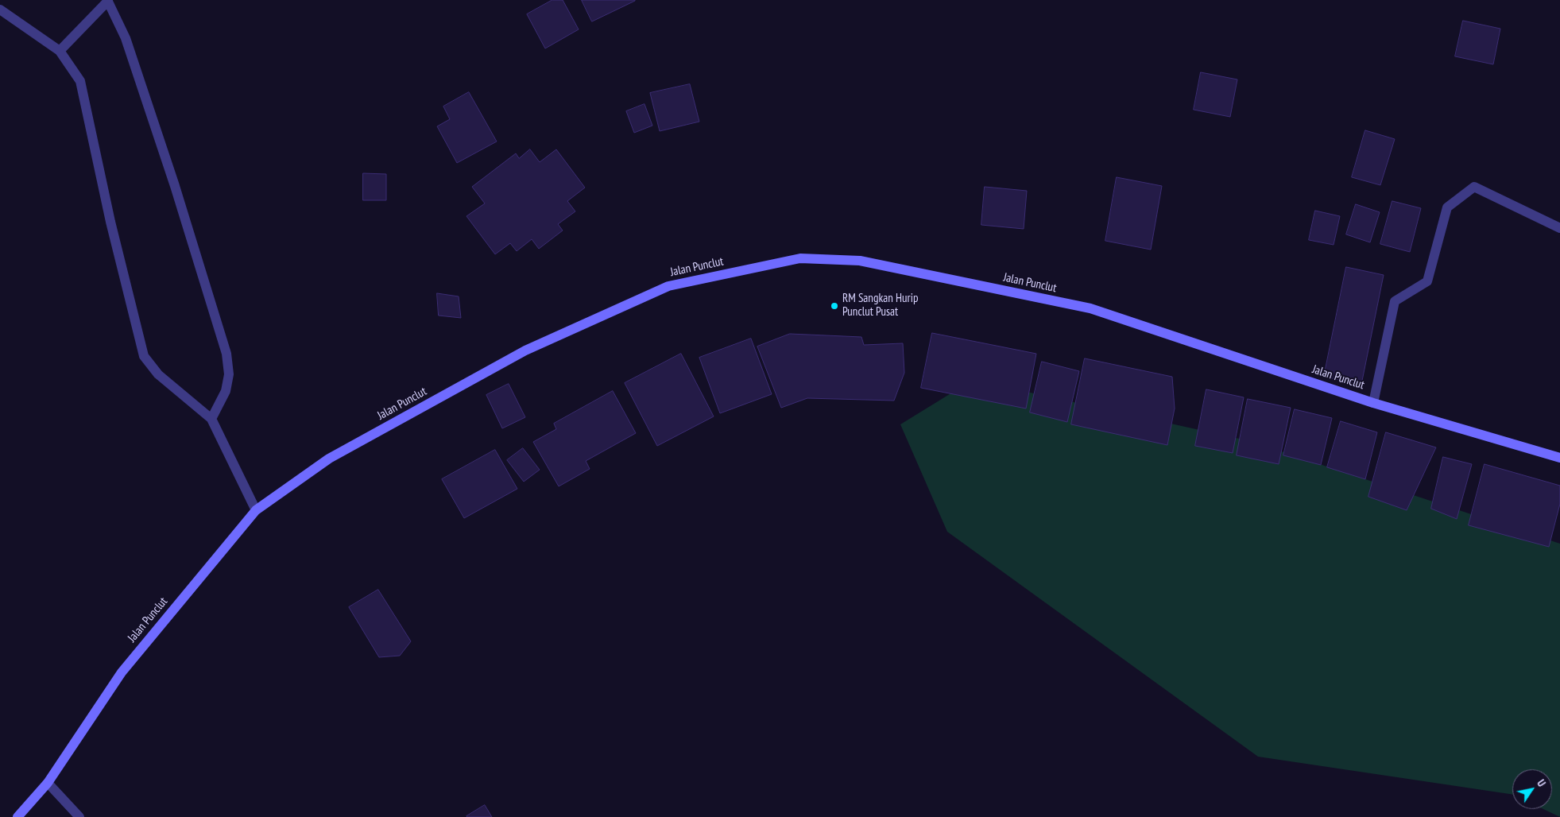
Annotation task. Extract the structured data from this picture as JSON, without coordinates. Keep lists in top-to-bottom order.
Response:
{
  "streets": {
    "main road": ["Jalan Punclut"]
  },
  "places": ["RM Sangkan Hurip Punclut Pusat"],
  "north": "top right"
}
